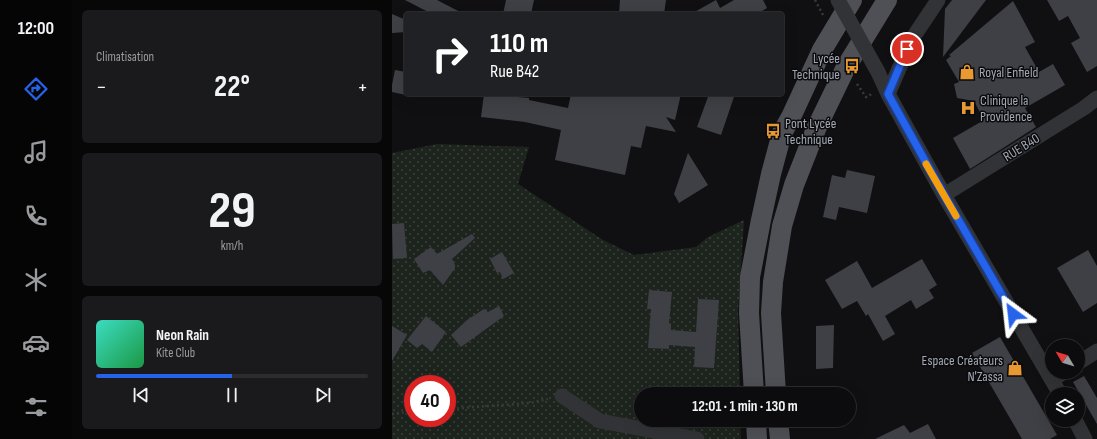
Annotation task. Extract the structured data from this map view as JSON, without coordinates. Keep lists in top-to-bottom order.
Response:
{
  "streets": {
    "street": ["RUE B40"]
  },
  "places": {
    "bus stop": ["Lycée Technique", "Pont Lycée Technique"],
    "shop": ["Royal Enfield", "Espace Créateurs N'Zassa"],
    "hospital": ["Clinique la Providence"]
  },
  "north": "top left",
  "page": {
    "tabs": "12:00",
    "tile": [
      "Climatisation",
      ["29", "km/h"]
    ],
    "turn": ["110 m", "Rue B42"],
    "heat": ["−", "22°", "+"],
    "song": ["Neon Rain", "Kite Club"],
    "limit": "40",
    "trip": "12:01 · 1 min · 130 m"
  }
}
